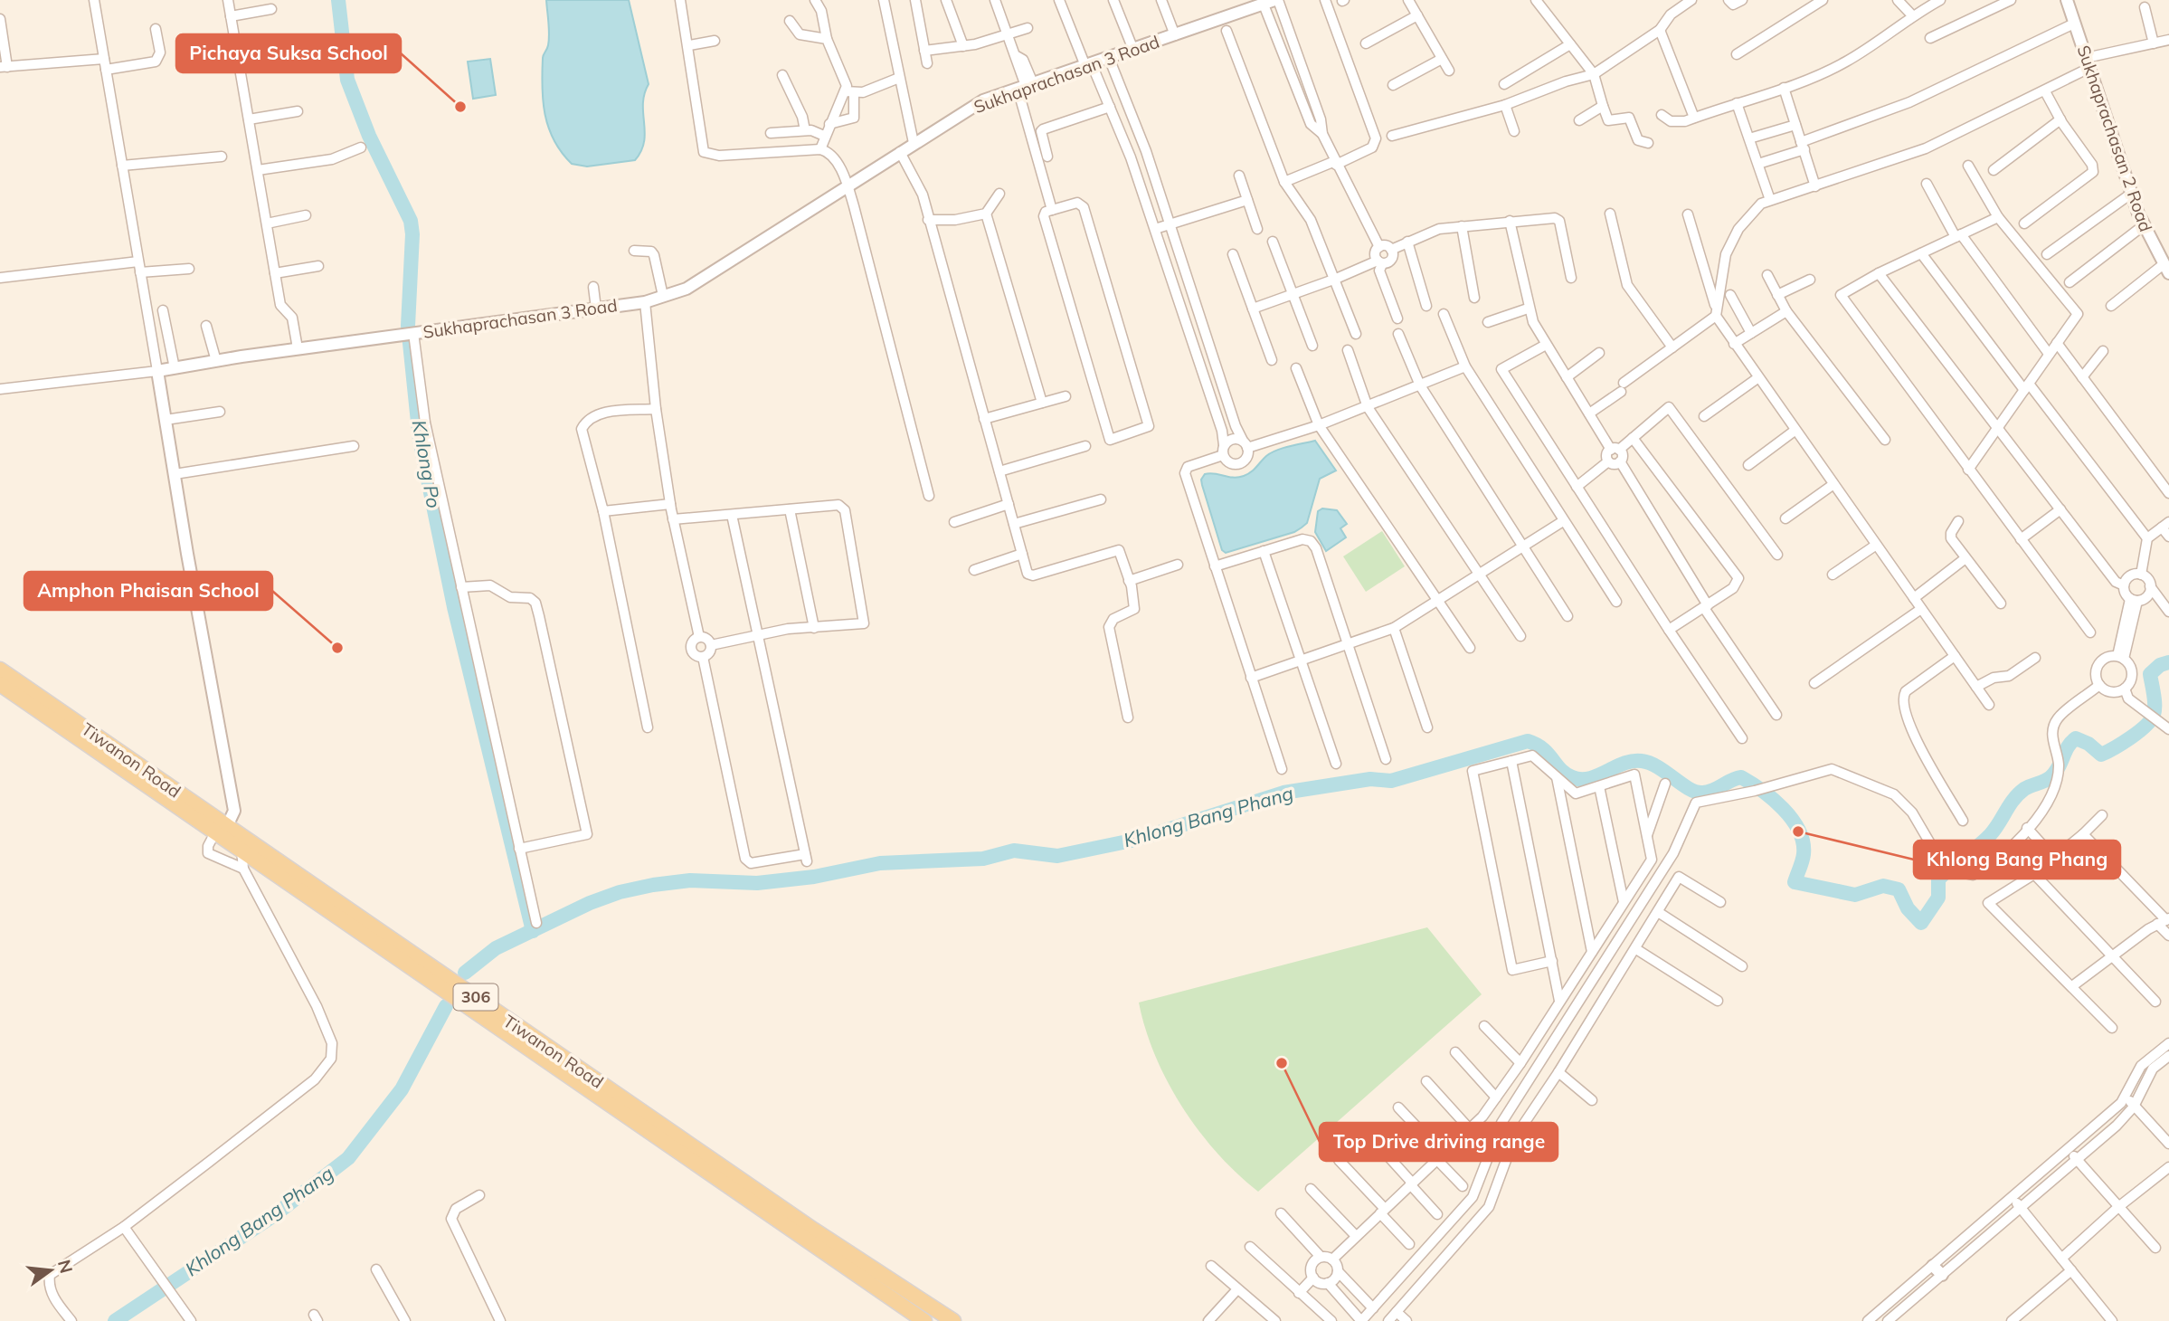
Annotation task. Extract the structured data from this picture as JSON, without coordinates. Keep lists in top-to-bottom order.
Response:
{
  "streets": {
    "main road": ["Tiwanon Road", "306"],
    "street": ["Sukhaprachasan 3 Road", "Sukhaprachasan 2 Road"]
  },
  "water": ["Khlong Po", "Khlong Bang Phang"],
  "places": [
    "Pichaya Suksa School",
    "Amphon Phaisan School",
    "Khlong Bang Phang",
    "Top Drive driving range"
  ],
  "north": "right"
}
